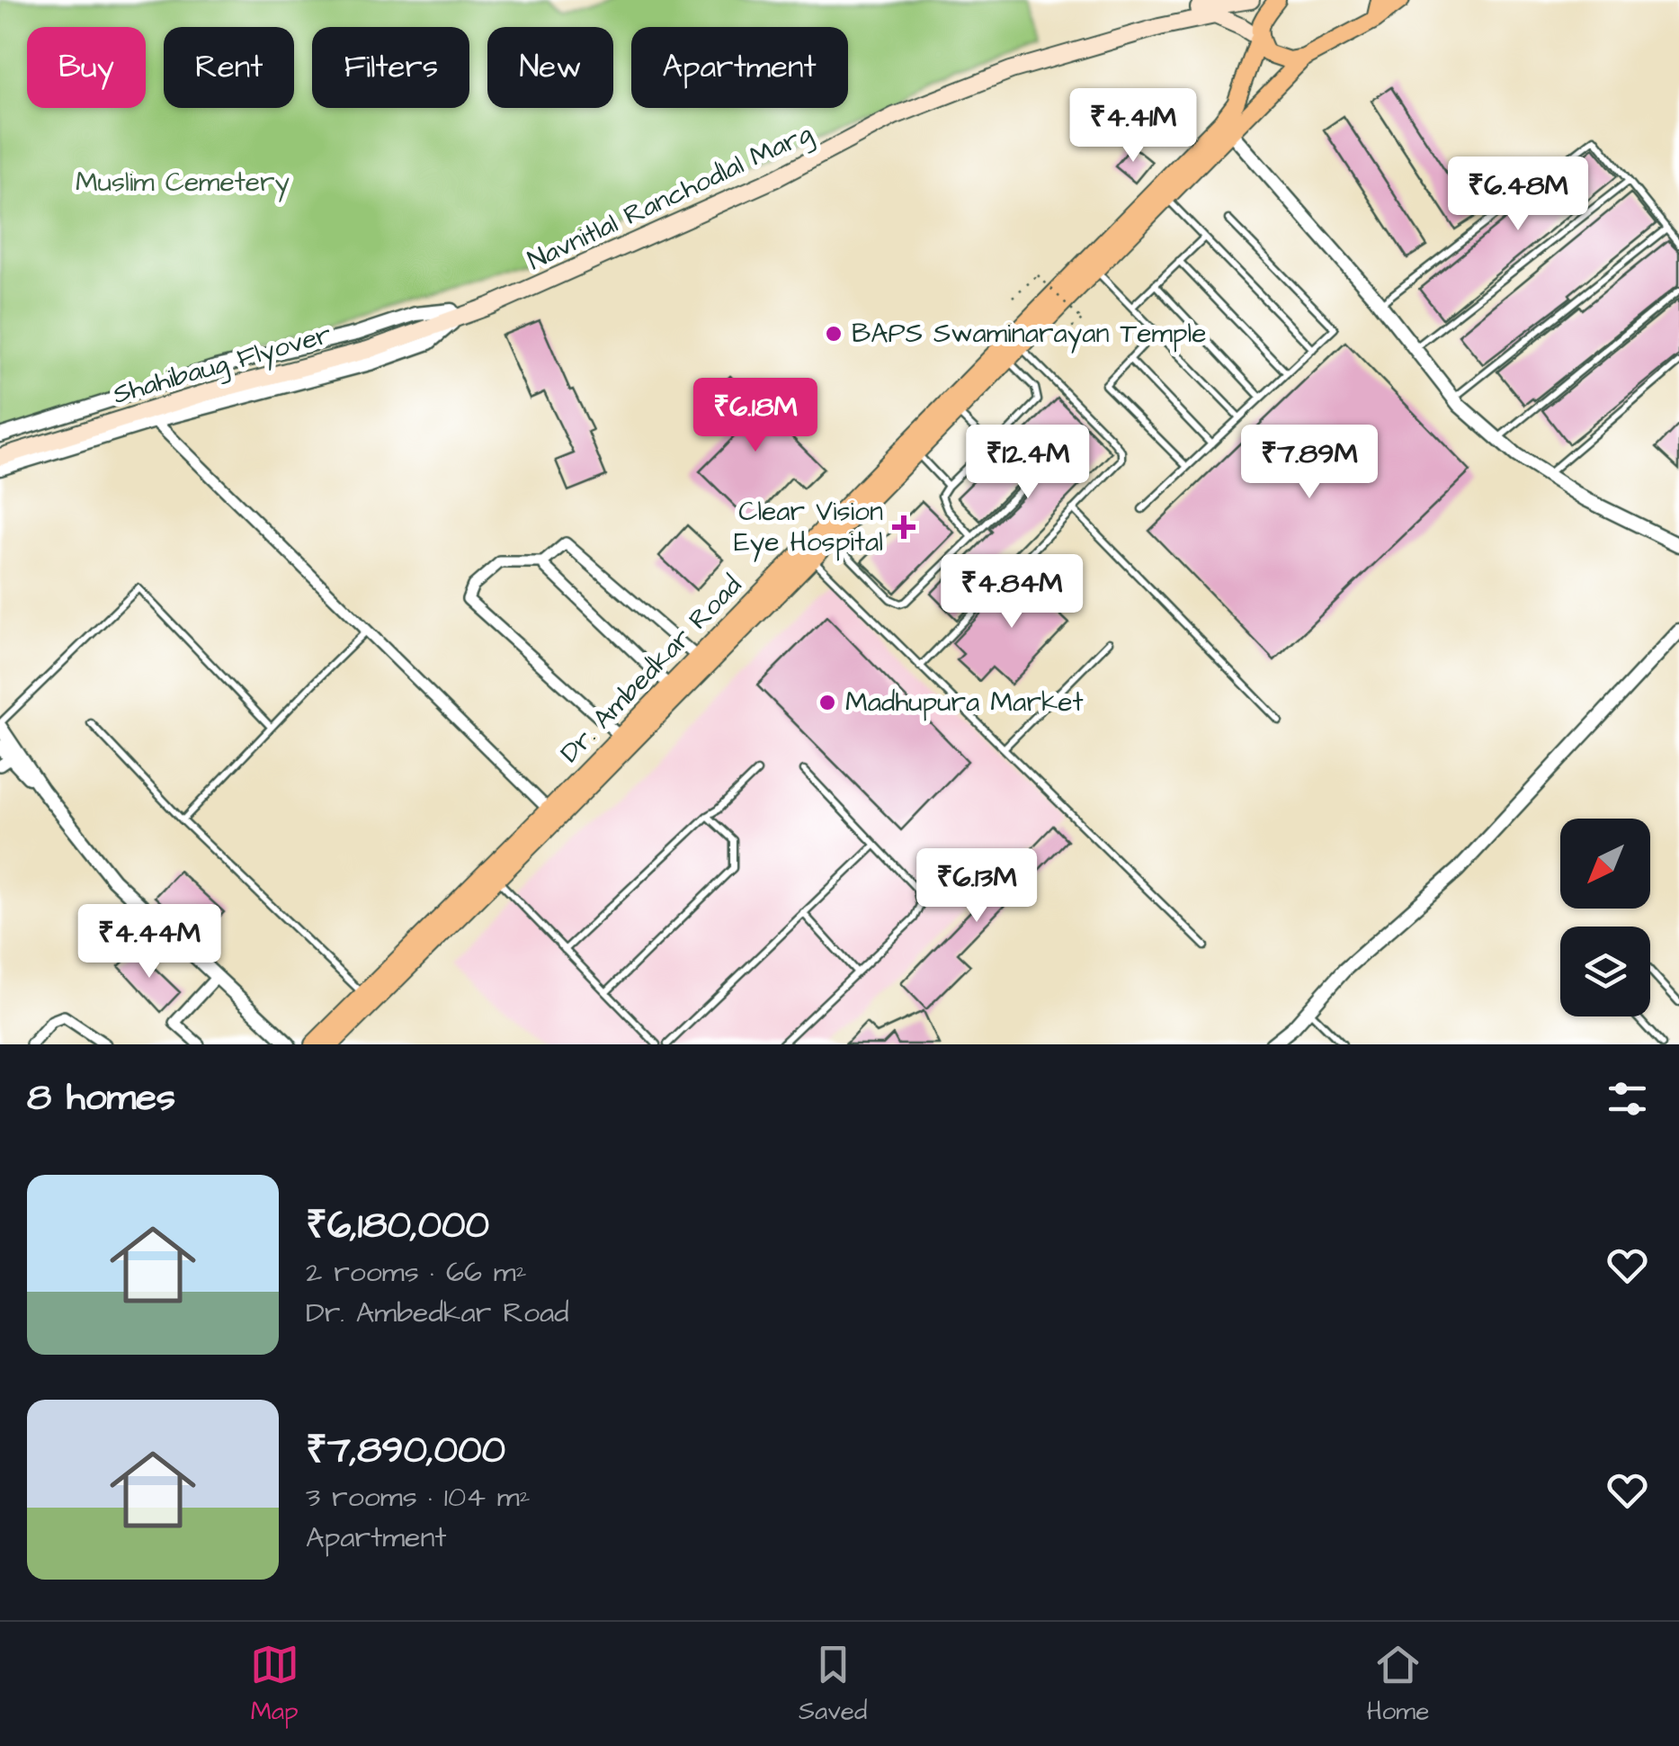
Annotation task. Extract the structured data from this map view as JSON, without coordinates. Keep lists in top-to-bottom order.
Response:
{
  "streets": {
    "main road": ["Navnitlal Ranchodlal Marg", "Shahibaug Flyover", "Dr. Ambedkar Road"]
  },
  "crossings": [
    ["Navnitlal Ranchodlal Marg", "Shahibaug Flyover"],
    ["Navnitlal Ranchodlal Marg", "Dr. Ambedkar Road"]
  ],
  "parks": ["Muslim Cemetery"],
  "places": {
    "other": ["BAPS Swaminarayan Temple", "Madhupura Market"],
    "health": ["Clear Vision Eye Hospital"]
  },
  "north": "bottom left",
  "page": {
    "chip": [
      "Buy",
      "Rent",
      "Filters",
      "New",
      "Apartment"
    ],
    "price": [
      "₹4.41M",
      "₹6.48M",
      "₹6.18M",
      "₹12.4M",
      "₹7.89M",
      "₹4.84M",
      "₹6.13M",
      "₹4.44M"
    ],
    "heading": "8 homes",
    "list": [
      {
        "name": "₹6,180,000",
        "note": "2 rooms · 66 m² · Dr. Ambedkar Road"
      },
      {
        "name": "₹7,890,000",
        "note": "3 rooms · 104 m² · Apartment"
      }
    ],
    "tabs": ["Map", "Saved", "Home"]
  }
}
